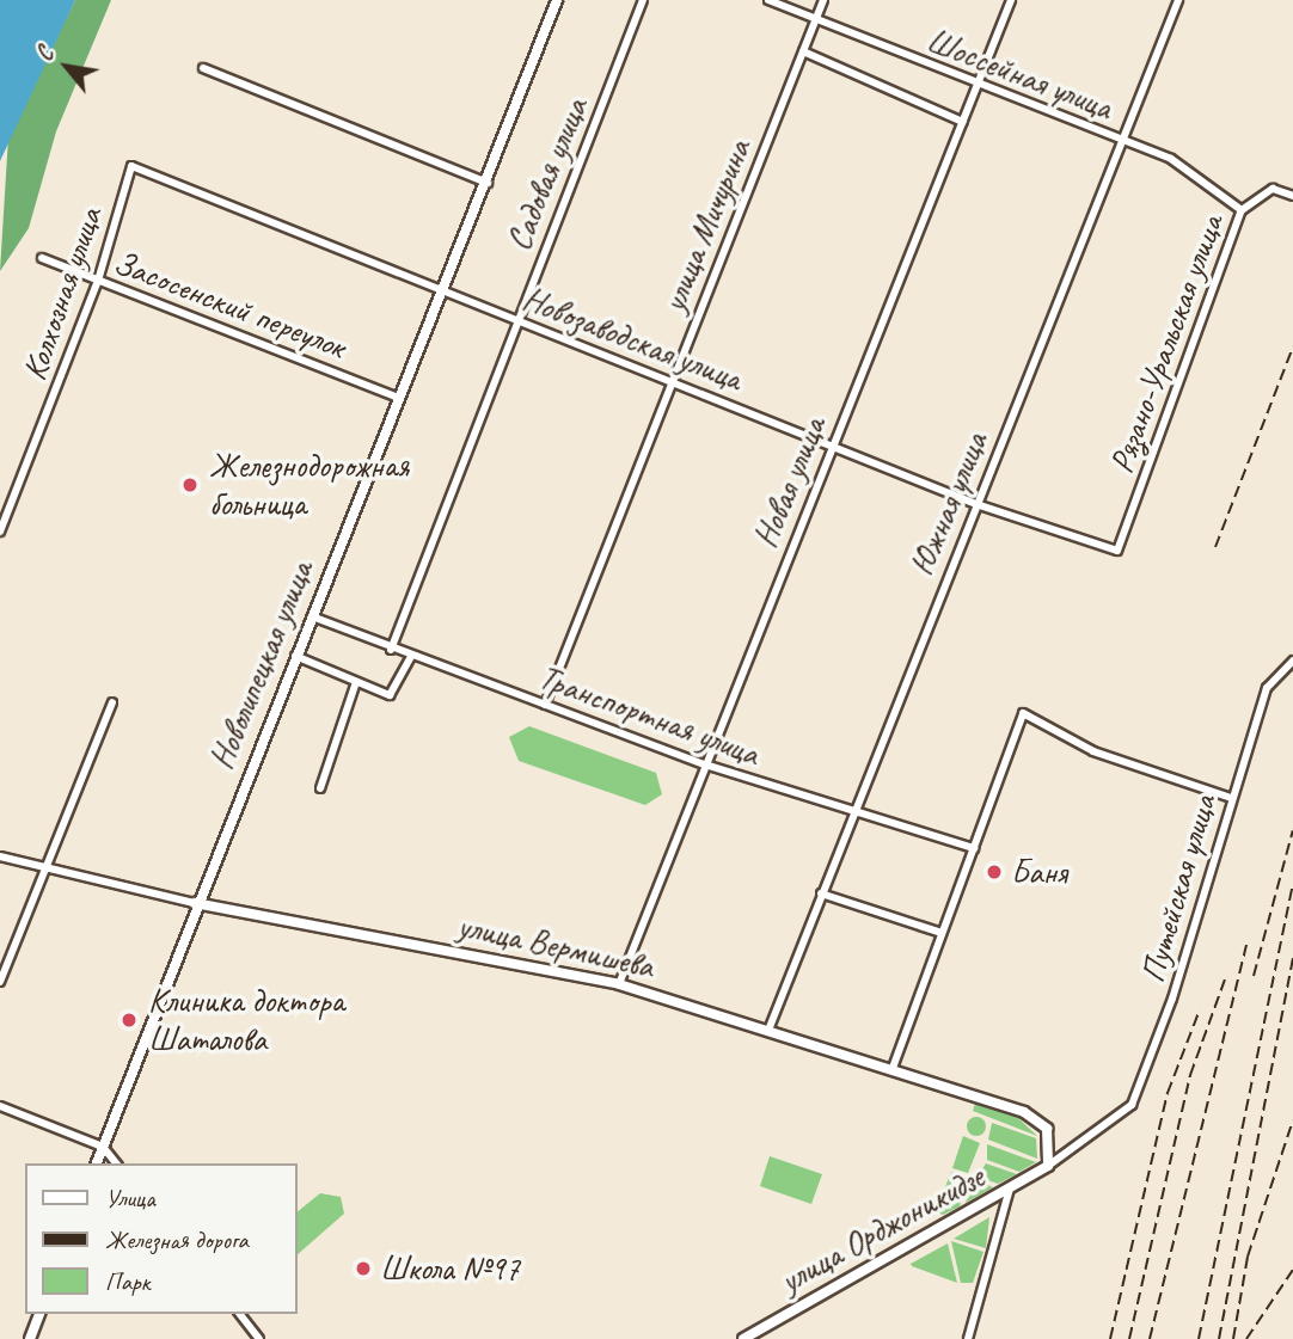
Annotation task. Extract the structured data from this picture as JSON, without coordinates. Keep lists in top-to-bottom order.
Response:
{
  "streets": {
    "street": [
      "Шоссейная улица",
      "Садовая улица",
      "улица Мичурина",
      "Колхозная улица",
      "Засосенский переулок",
      "Новозаводская улица",
      "Рязано-Уральская улица",
      "Новая улица",
      "Южная улица",
      "Новолипецкая улица",
      "Транспортная улица",
      "Путейская улица",
      "улица Вермишева",
      "улица Орджоникидзе"
    ]
  },
  "crossings": [
    ["Шоссейная улица", "улица Мичурина"],
    ["Шоссейная улица", "Рязано-Уральская улица"],
    ["Шоссейная улица", "Новая улица"],
    ["Шоссейная улица", "Южная улица"],
    ["Садовая улица", "Новозаводская улица"],
    ["Садовая улица", "Транспортная улица"],
    ["улица Мичурина", "Новозаводская улица"],
    ["улица Мичурина", "Транспортная улица"],
    ["Колхозная улица", "Засосенский переулок"],
    ["Колхозная улица", "Новозаводская улица"],
    ["Засосенский переулок", "Новолипецкая улица"],
    ["Новозаводская улица", "Рязано-Уральская улица"],
    ["Новозаводская улица", "Новая улица"],
    ["Новозаводская улица", "Южная улица"],
    ["Новозаводская улица", "Новолипецкая улица"],
    ["Новая улица", "Транспортная улица"],
    ["Новая улица", "улица Вермишева"],
    ["Южная улица", "Транспортная улица"],
    ["Южная улица", "улица Вермишева"],
    ["Новолипецкая улица", "Транспортная улица"],
    ["Новолипецкая улица", "улица Вермишева"],
    ["Путейская улица", "улица Вермишева"],
    ["Путейская улица", "улица Орджоникидзе"],
    ["улица Вермишева", "улица Орджоникидзе"]
  ],
  "places": [
    "Железнодорожная больница",
    "Баня",
    "Клиника доктора Шаталова",
    "Школа №97"
  ],
  "legend": ["Улица", "Железная дорога", "Парк"],
  "north": "top left"
}
